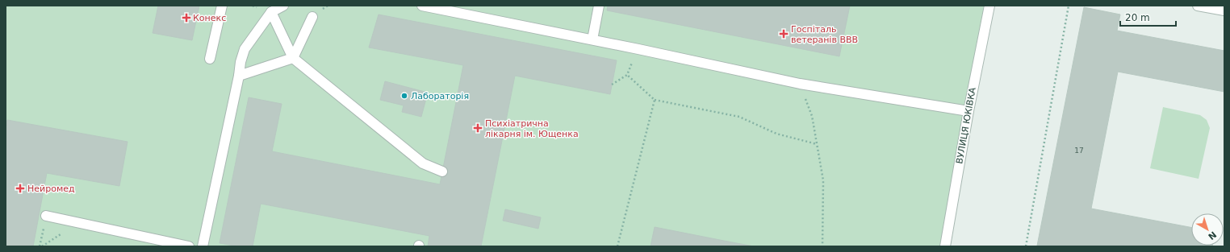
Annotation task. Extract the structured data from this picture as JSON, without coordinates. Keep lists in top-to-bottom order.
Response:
{
  "streets": {
    "street": ["ВУЛИЦЯ ЮКІВКА"]
  },
  "places": {
    "health": [
      "Конекс",
      "Госпіталь ветеранів ВВВ",
      "Психіатрична лікарня ім. Ющенка",
      "Нейромед"
    ],
    "other": ["Лабораторія"]
  },
  "house_numbers": ["17"],
  "scale_bar": "20 m",
  "north": "bottom right"
}
